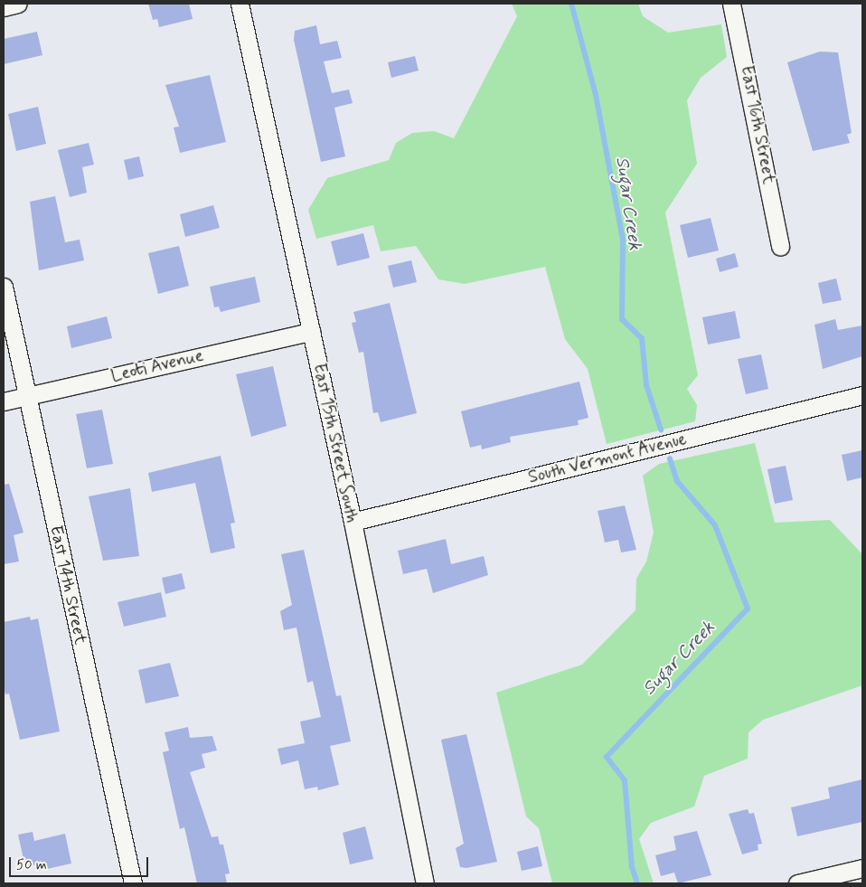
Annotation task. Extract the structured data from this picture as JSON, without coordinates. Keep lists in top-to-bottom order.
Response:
{
  "streets": {
    "street": [
      "East 16th Street",
      "Leoti Avenue",
      "East 15th Street South",
      "South Vermont Avenue",
      "East 14th Street"
    ]
  },
  "crossings": [
    ["Leoti Avenue", "East 15th Street South"],
    ["Leoti Avenue", "East 14th Street"],
    ["East 15th Street South", "South Vermont Avenue"]
  ],
  "water": ["Sugar Creek"],
  "scale_bar": "50 m"
}
